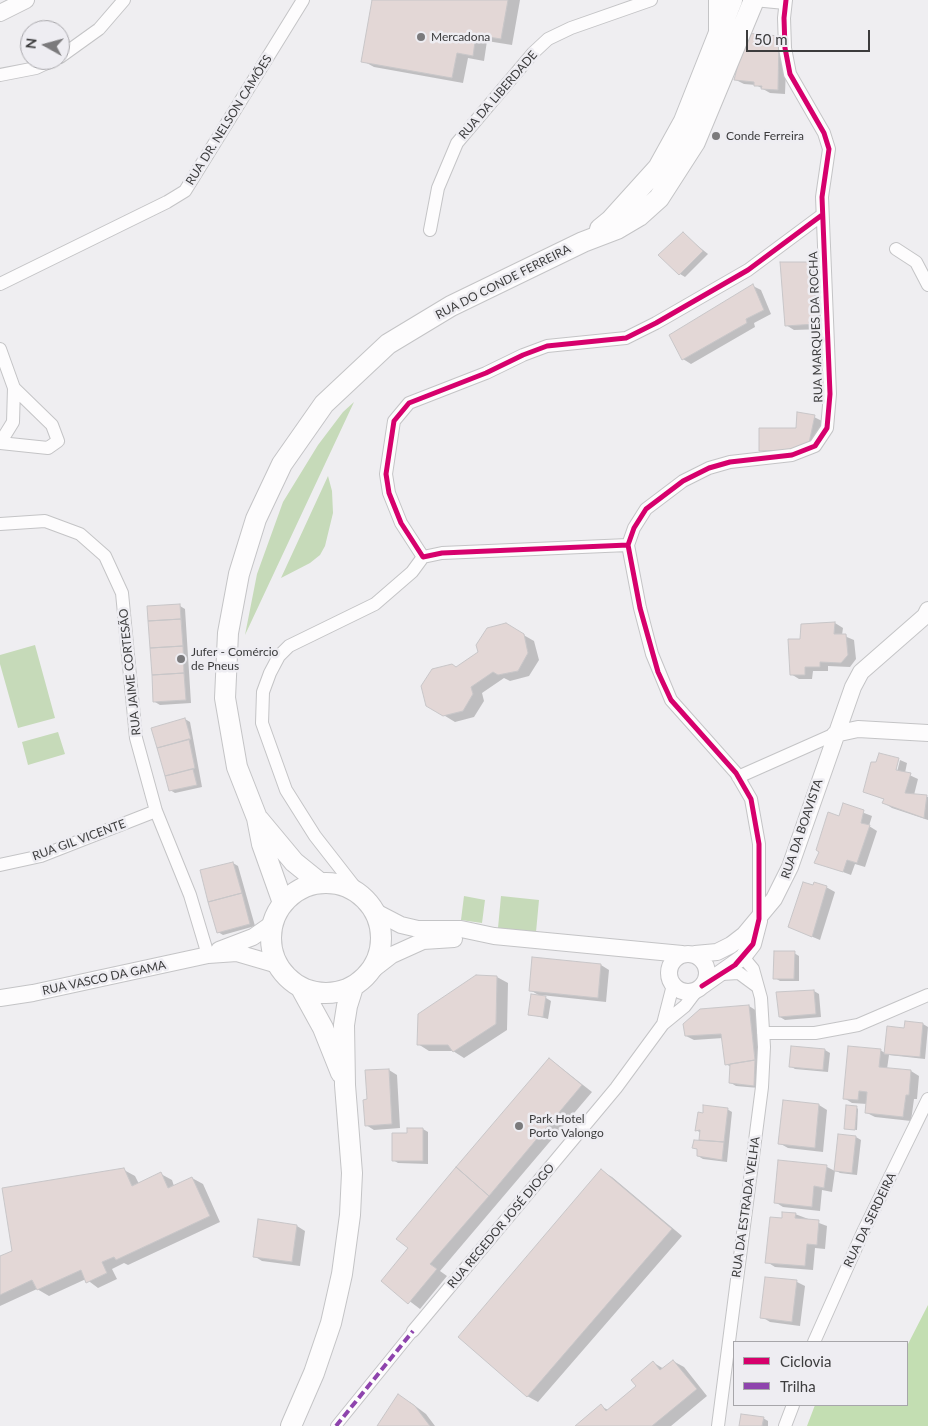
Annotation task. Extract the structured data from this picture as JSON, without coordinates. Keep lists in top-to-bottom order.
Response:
{
  "streets": {
    "main road": ["RUA DO CONDE FERREIRA"],
    "street": [
      "RUA DA LIBERDADE",
      "RUA DR. NELSON CAMÕES",
      "RUA MARQUES DA ROCHA",
      "RUA JAIME CORTESÃO",
      "RUA DA BOAVISTA",
      "RUA GIL VICENTE",
      "RUA VASCO DA GAMA",
      "RUA DA ESTRADA VELHA",
      "RUA DA SERDEIRA",
      "RUA REGEDOR JOSÉ DIOGO"
    ]
  },
  "crossings": [
    ["RUA DO CONDE FERREIRA", "RUA MARQUES DA ROCHA"],
    ["RUA DO CONDE FERREIRA", "RUA VASCO DA GAMA"],
    ["RUA JAIME CORTESÃO", "RUA GIL VICENTE"],
    ["RUA JAIME CORTESÃO", "RUA VASCO DA GAMA"],
    ["RUA DA BOAVISTA", "RUA DA ESTRADA VELHA"],
    ["RUA DA BOAVISTA", "RUA REGEDOR JOSÉ DIOGO"]
  ],
  "places": [
    "Mercadona",
    "Conde Ferreira",
    "Jufer - Comércio de Pneus",
    "Park Hotel Porto Valongo"
  ],
  "legend": ["Ciclovia", "Trilha"],
  "scale_bar": "50 m",
  "north": "left"
}
